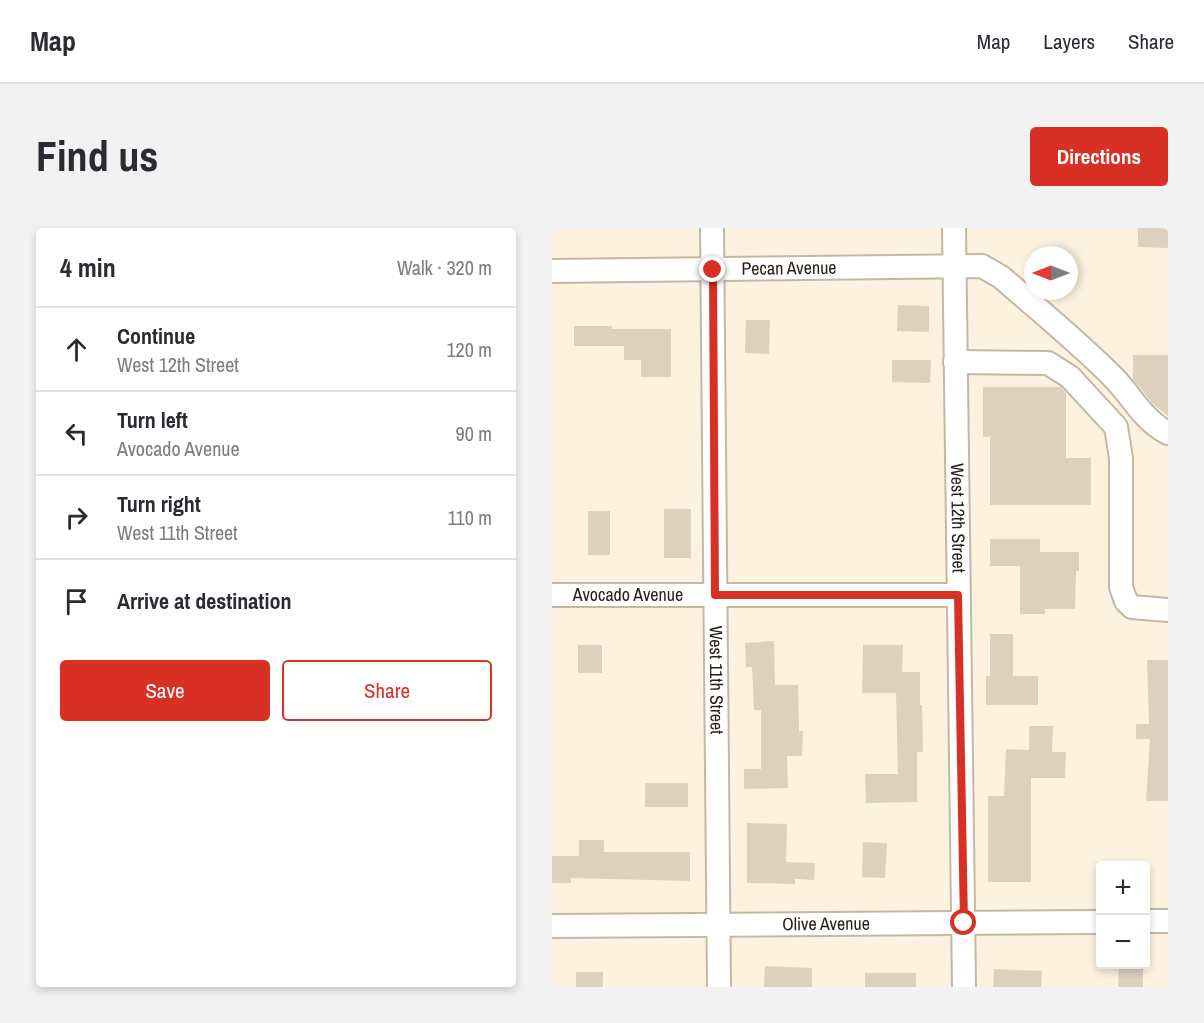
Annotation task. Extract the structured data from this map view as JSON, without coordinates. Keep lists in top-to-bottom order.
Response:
{
  "streets": {
    "street": [
      "Pecan Avenue",
      "West 12th Street",
      "Avocado Avenue",
      "West 11th Street",
      "Olive Avenue"
    ]
  },
  "crossings": [
    ["Pecan Avenue", "West 12th Street"],
    ["Pecan Avenue", "West 11th Street"],
    ["West 12th Street", "Avocado Avenue"],
    ["West 12th Street", "Olive Avenue"],
    ["Avocado Avenue", "West 11th Street"],
    ["West 11th Street", "Olive Avenue"]
  ],
  "north": "left",
  "page": {
    "header": "Map",
    "nav": ["Map", "Layers", "Share"],
    "buttons": [
      "Directions",
      ["Save", "Share"]
    ],
    "title": "Find us",
    "heading": ["4 min", "Walk · 320 m"],
    "list": [
      ["Continue", "West 12th Street", "120 m"],
      ["Turn left", "Avocado Avenue", "90 m"],
      ["Turn right", "West 11th Street", "110 m"],
      "Arrive at destination"
    ],
    "map_buttons": ["+", "−"]
  }
}
